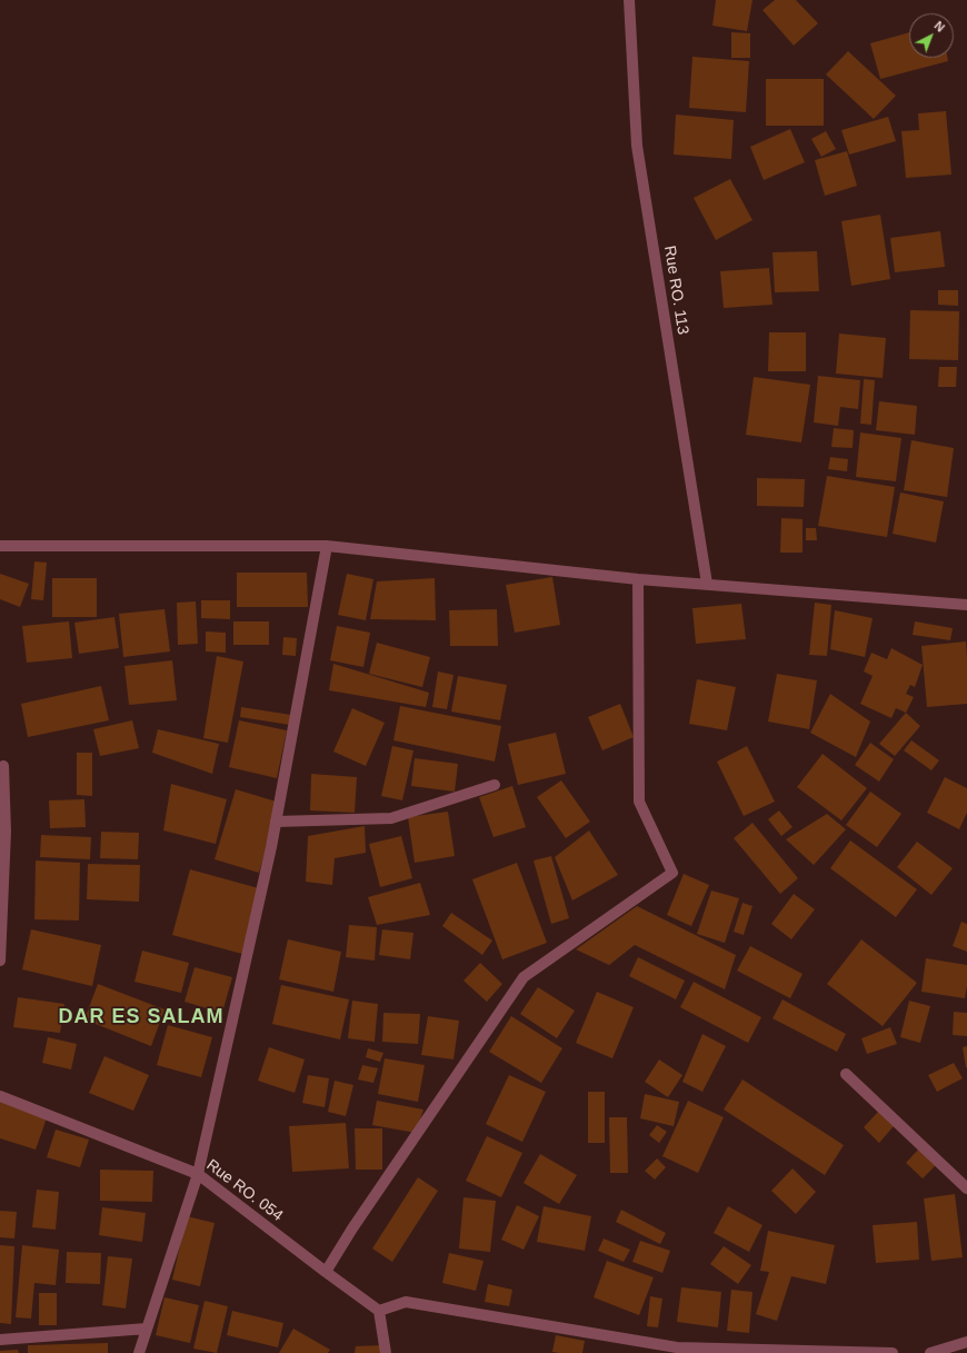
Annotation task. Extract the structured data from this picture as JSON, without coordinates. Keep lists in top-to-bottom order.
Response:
{
  "streets": {
    "street": ["Rue RO. 113", "Rue RO. 054"]
  },
  "districts": ["DAR ES SALAM"],
  "north": "top right"
}
